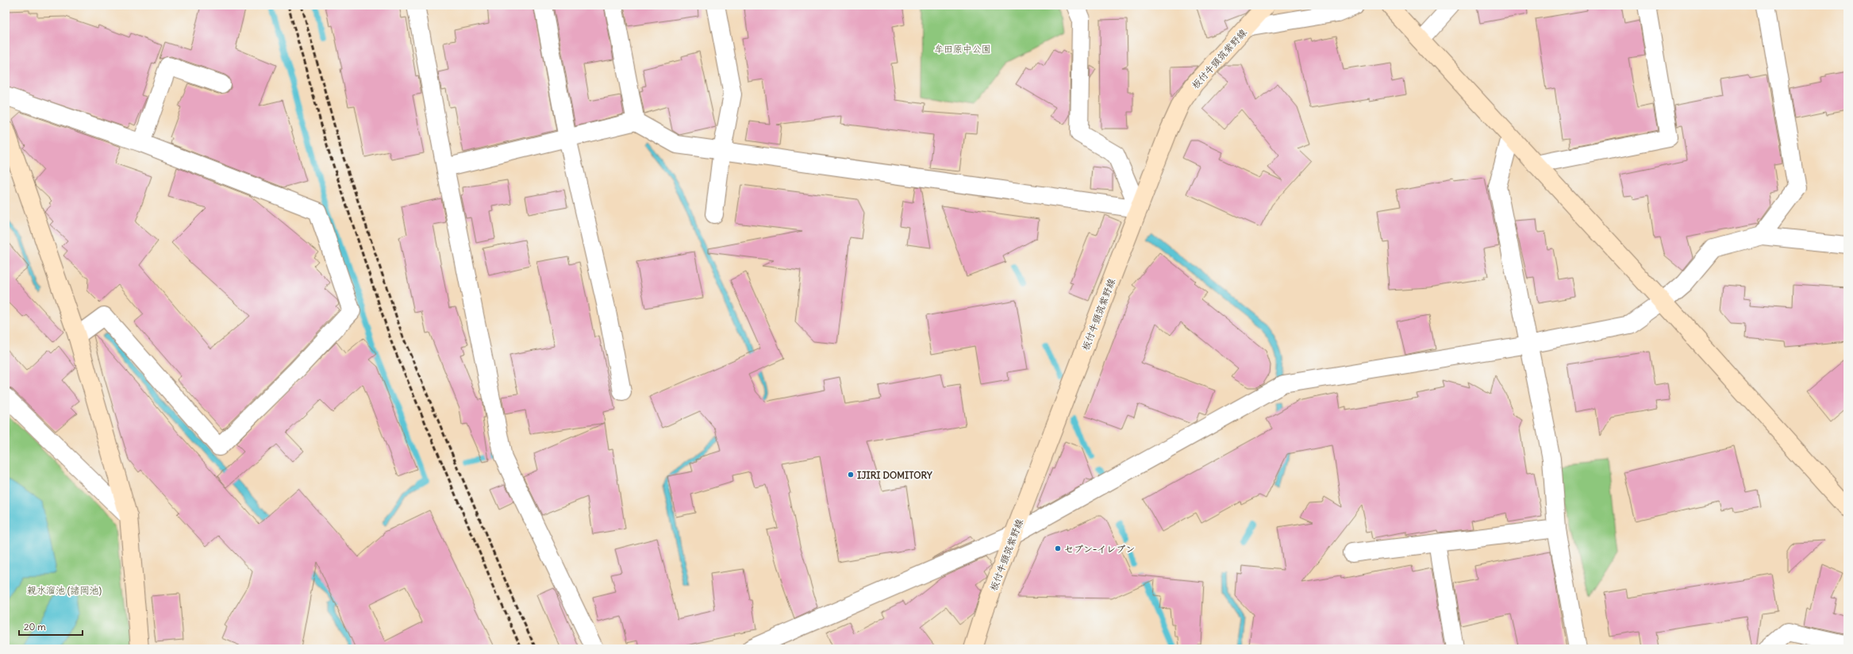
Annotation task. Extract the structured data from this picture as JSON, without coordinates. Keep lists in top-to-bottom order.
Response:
{
  "streets": {
    "street": ["板付牛頸筑紫野線"]
  },
  "parks": ["牟田原中公園", "親水溜池 (諸岡池)"],
  "places": ["IJIRI DOMITORY", "セブン-イレブン"],
  "scale_bar": "20 m"
}
